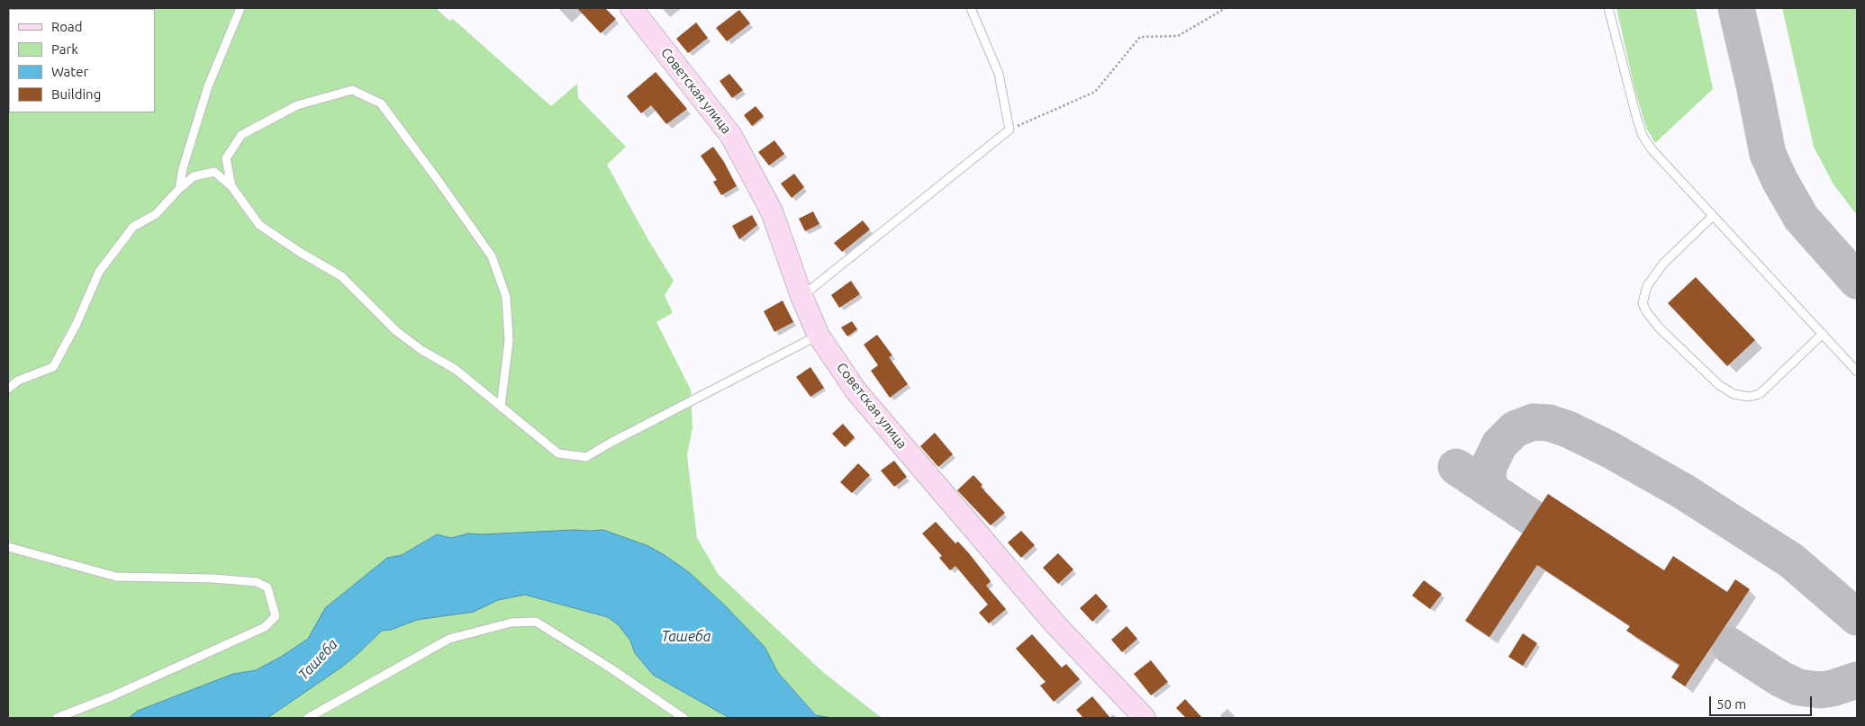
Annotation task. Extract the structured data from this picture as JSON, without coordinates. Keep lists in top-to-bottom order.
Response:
{
  "streets": {
    "street": ["Советская улица"]
  },
  "water": ["Ташеба"],
  "legend": [
    "Road",
    "Park",
    "Water",
    "Building"
  ],
  "scale_bar": "50 m"
}
